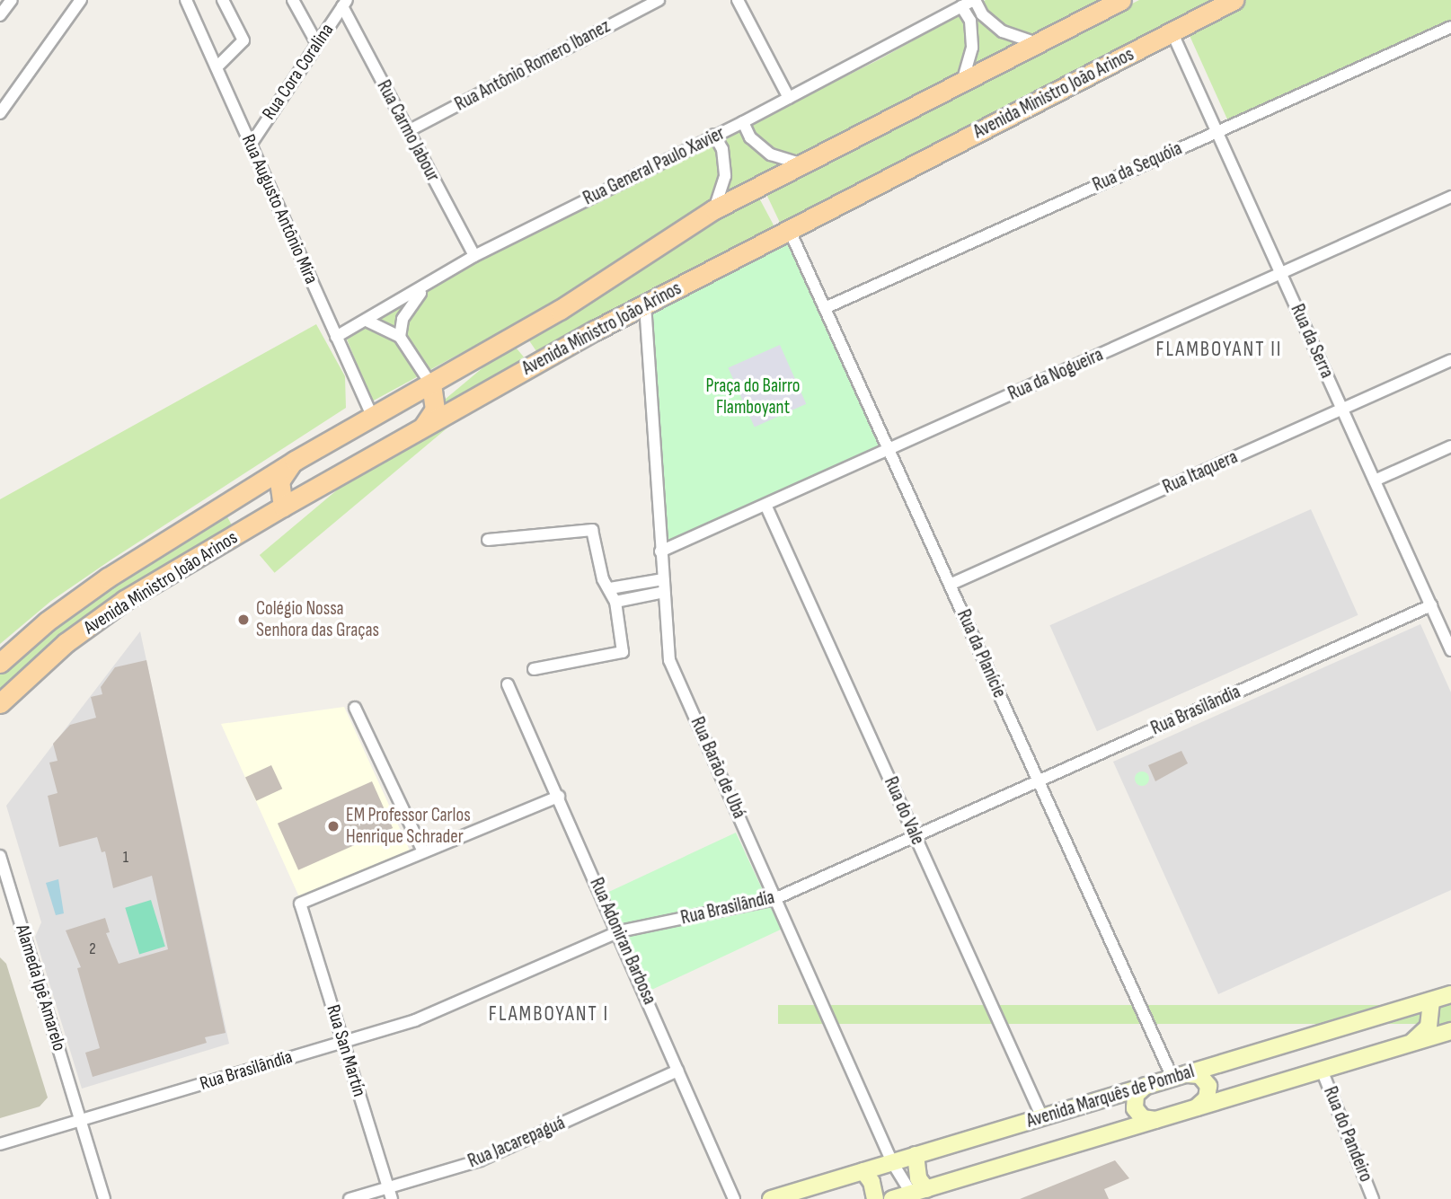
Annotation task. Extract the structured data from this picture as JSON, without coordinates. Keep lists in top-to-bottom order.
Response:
{
  "streets": {
    "main road": ["Avenida Ministro João Arinos", "Avenida Marquês de Pombal"],
    "street": [
      "Rua Antônio Romero Ibanez",
      "Rua Cora Coralina",
      "Rua Carmo Jabour",
      "Rua General Paulo Xavier",
      "Rua da Sequóia",
      "Rua Augusto Antônio Mira",
      "Rua da Serra",
      "Rua da Nogueira",
      "Rua Itaquera",
      "Rua da Planície",
      "Rua Brasilândia",
      "Rua Barão de Ubá",
      "Rua do Vale",
      "Rua Adoniran Barbosa",
      "Alameda Ipê Amarelo",
      "Rua San Martín",
      "Rua do Pandeiro",
      "Rua Jacarepaguá"
    ]
  },
  "crossings": [
    ["Rua Antônio Romero Ibanez", "Rua Carmo Jabour"],
    ["Rua Cora Coralina", "Rua Carmo Jabour"],
    ["Rua Cora Coralina", "Rua Augusto Antônio Mira"],
    ["Avenida Ministro João Arinos", "Rua Augusto Antônio Mira"],
    ["Avenida Ministro João Arinos", "Rua da Serra"],
    ["Avenida Ministro João Arinos", "Rua da Planície"],
    ["Avenida Ministro João Arinos", "Rua Barão de Ubá"],
    ["Rua Carmo Jabour", "Rua General Paulo Xavier"],
    ["Rua General Paulo Xavier", "Rua Augusto Antônio Mira"],
    ["Rua da Sequóia", "Rua da Serra"],
    ["Rua da Sequóia", "Rua da Planície"],
    ["Rua da Serra", "Rua da Nogueira"],
    ["Rua da Serra", "Rua Itaquera"],
    ["Rua da Serra", "Rua Brasilândia"],
    ["Rua da Nogueira", "Rua da Planície"],
    ["Rua da Nogueira", "Rua Barão de Ubá"],
    ["Rua da Nogueira", "Rua do Vale"],
    ["Rua Itaquera", "Rua da Planície"],
    ["Rua da Planície", "Rua Brasilândia"],
    ["Rua da Planície", "Avenida Marquês de Pombal"],
    ["Rua Brasilândia", "Rua Barão de Ubá"],
    ["Rua Brasilândia", "Rua do Vale"],
    ["Rua Brasilândia", "Rua Adoniran Barbosa"],
    ["Rua Brasilândia", "Alameda Ipê Amarelo"],
    ["Rua Brasilândia", "Rua San Martín"],
    ["Rua Barão de Ubá", "Avenida Marquês de Pombal"],
    ["Rua do Vale", "Avenida Marquês de Pombal"],
    ["Rua Adoniran Barbosa", "Rua Jacarepaguá"],
    ["Rua San Martín", "Rua Jacarepaguá"],
    ["Avenida Marquês de Pombal", "Rua do Pandeiro"]
  ],
  "districts": ["FLAMBOYANT II", "FLAMBOYANT I"],
  "parks": ["Praça do Bairro Flamboyant"],
  "places": ["Colégio Nossa Senhora das Graças", "EM Professor Carlos Henrique Schrader"],
  "house_numbers": ["1", "2"]
}
